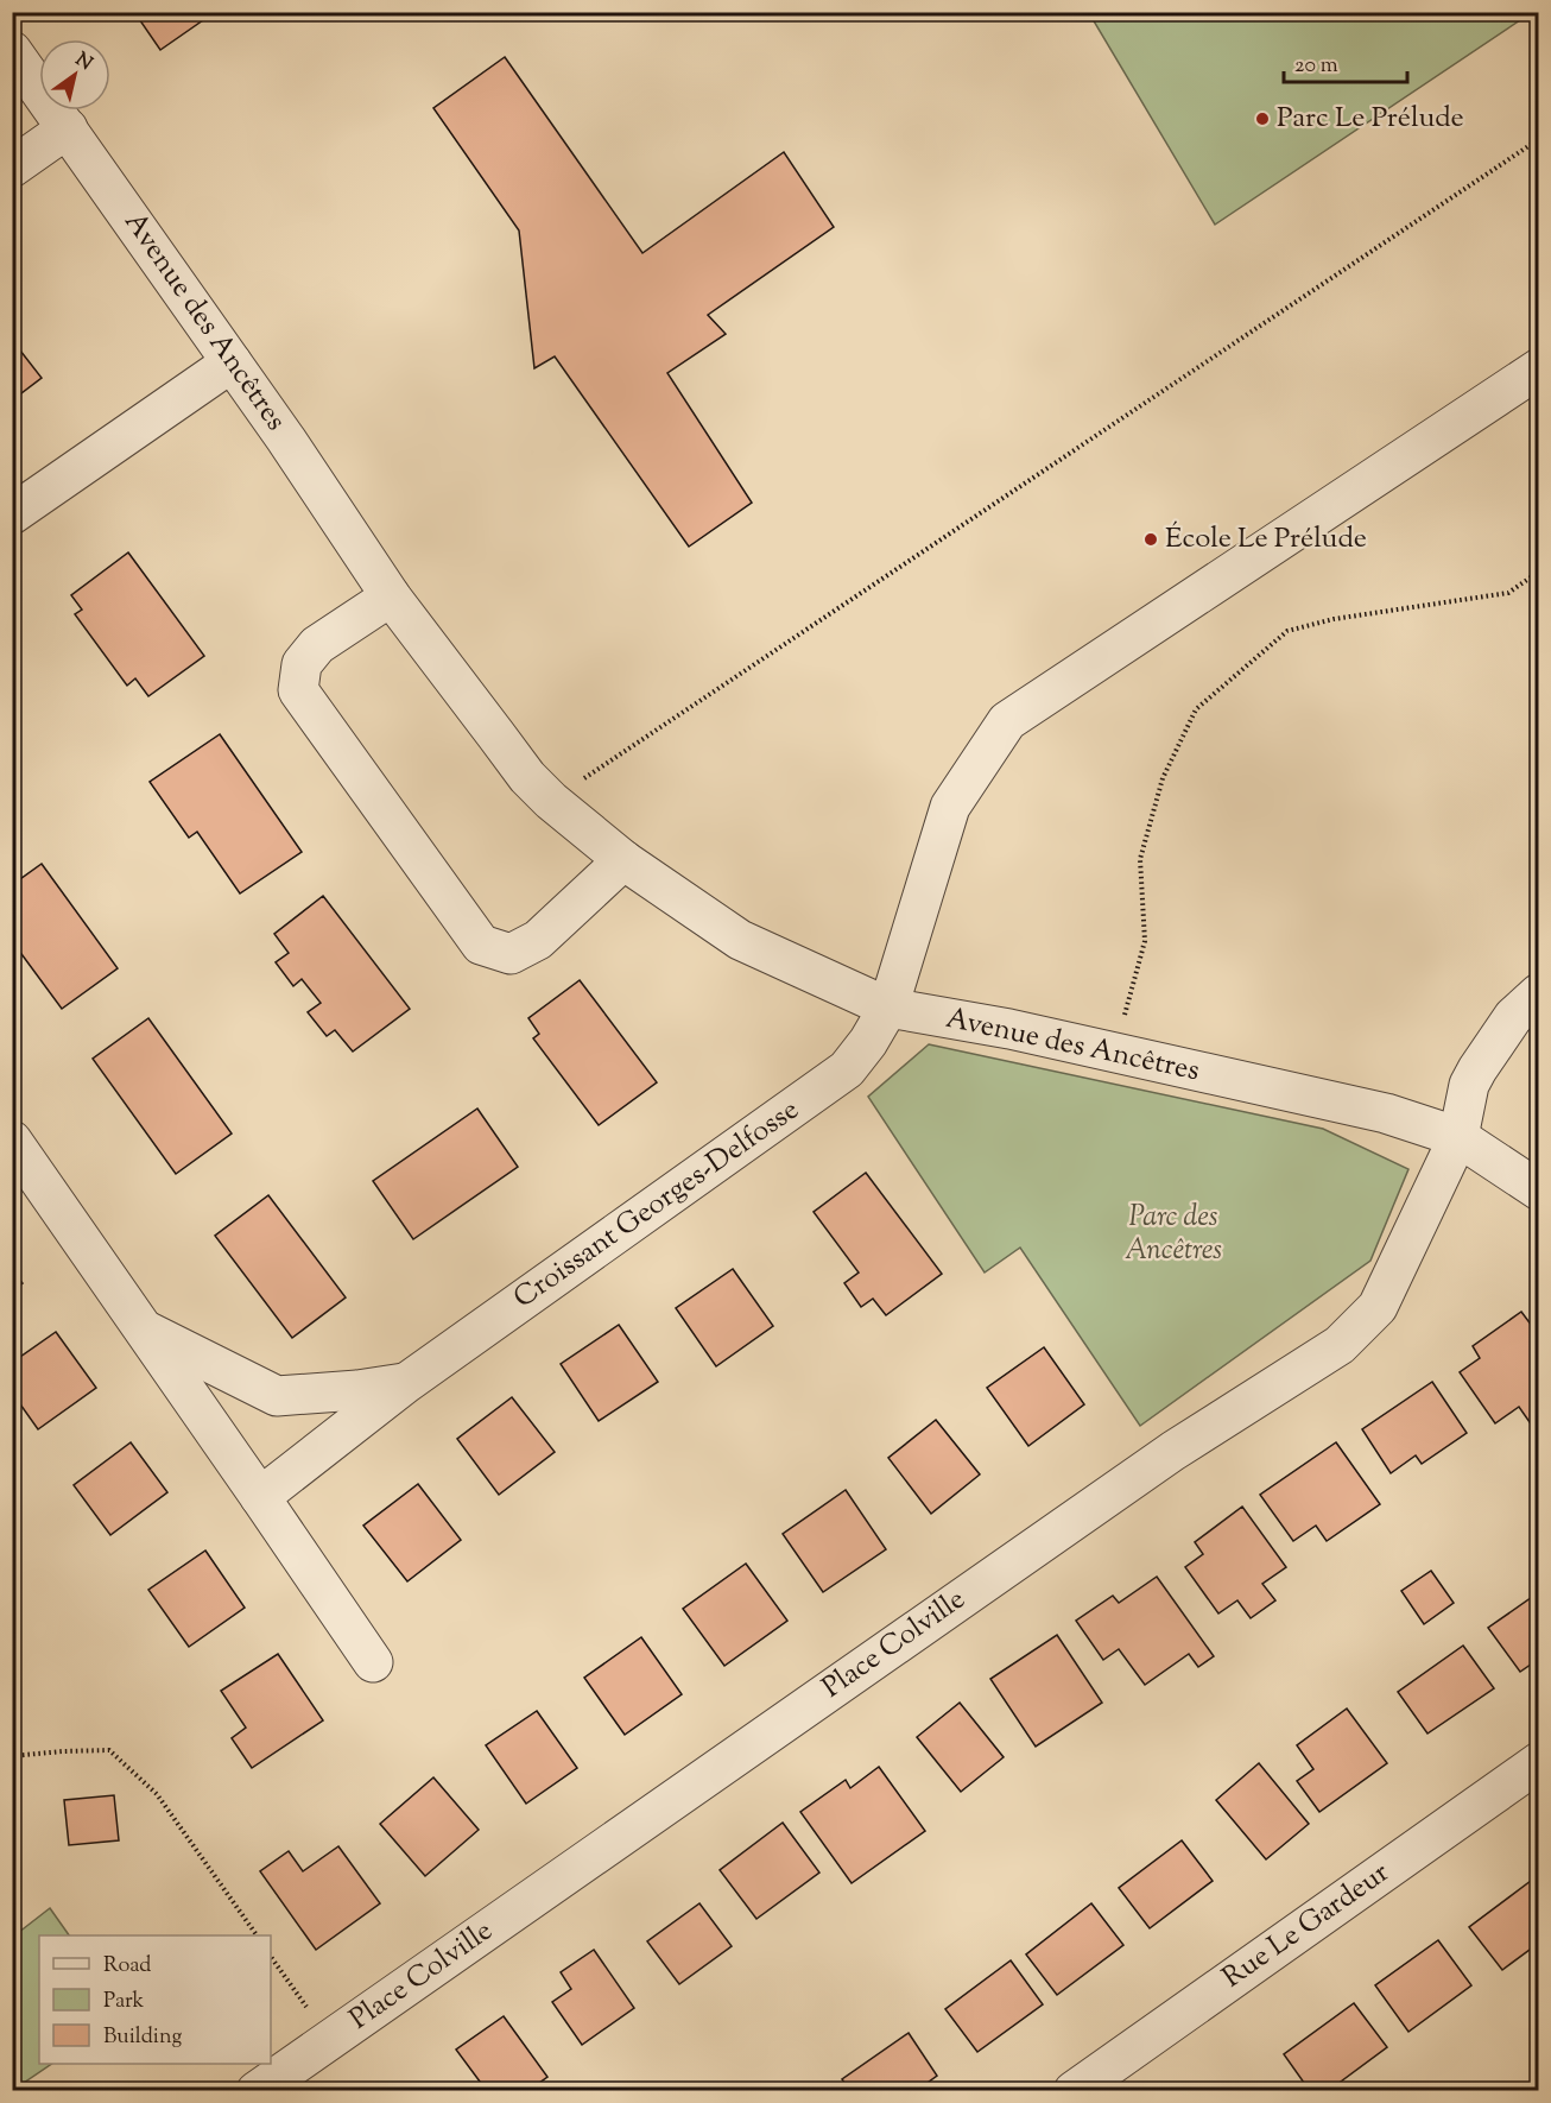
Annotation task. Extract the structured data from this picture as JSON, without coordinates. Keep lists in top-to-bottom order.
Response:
{
  "streets": {
    "street": [
      "Avenue des Ancêtres",
      "Croissant Georges-Delfosse",
      "Place Colville",
      "Rue Le Gardeur"
    ]
  },
  "crossings": [
    ["Avenue des Ancêtres", "Croissant Georges-Delfosse"],
    ["Avenue des Ancêtres", "Place Colville"]
  ],
  "parks": ["Parc des Ancêtres"],
  "places": ["Parc Le Prélude", "École Le Prélude"],
  "legend": ["Road", "Park", "Building"],
  "scale_bar": "20 m",
  "north": "top right"
}
